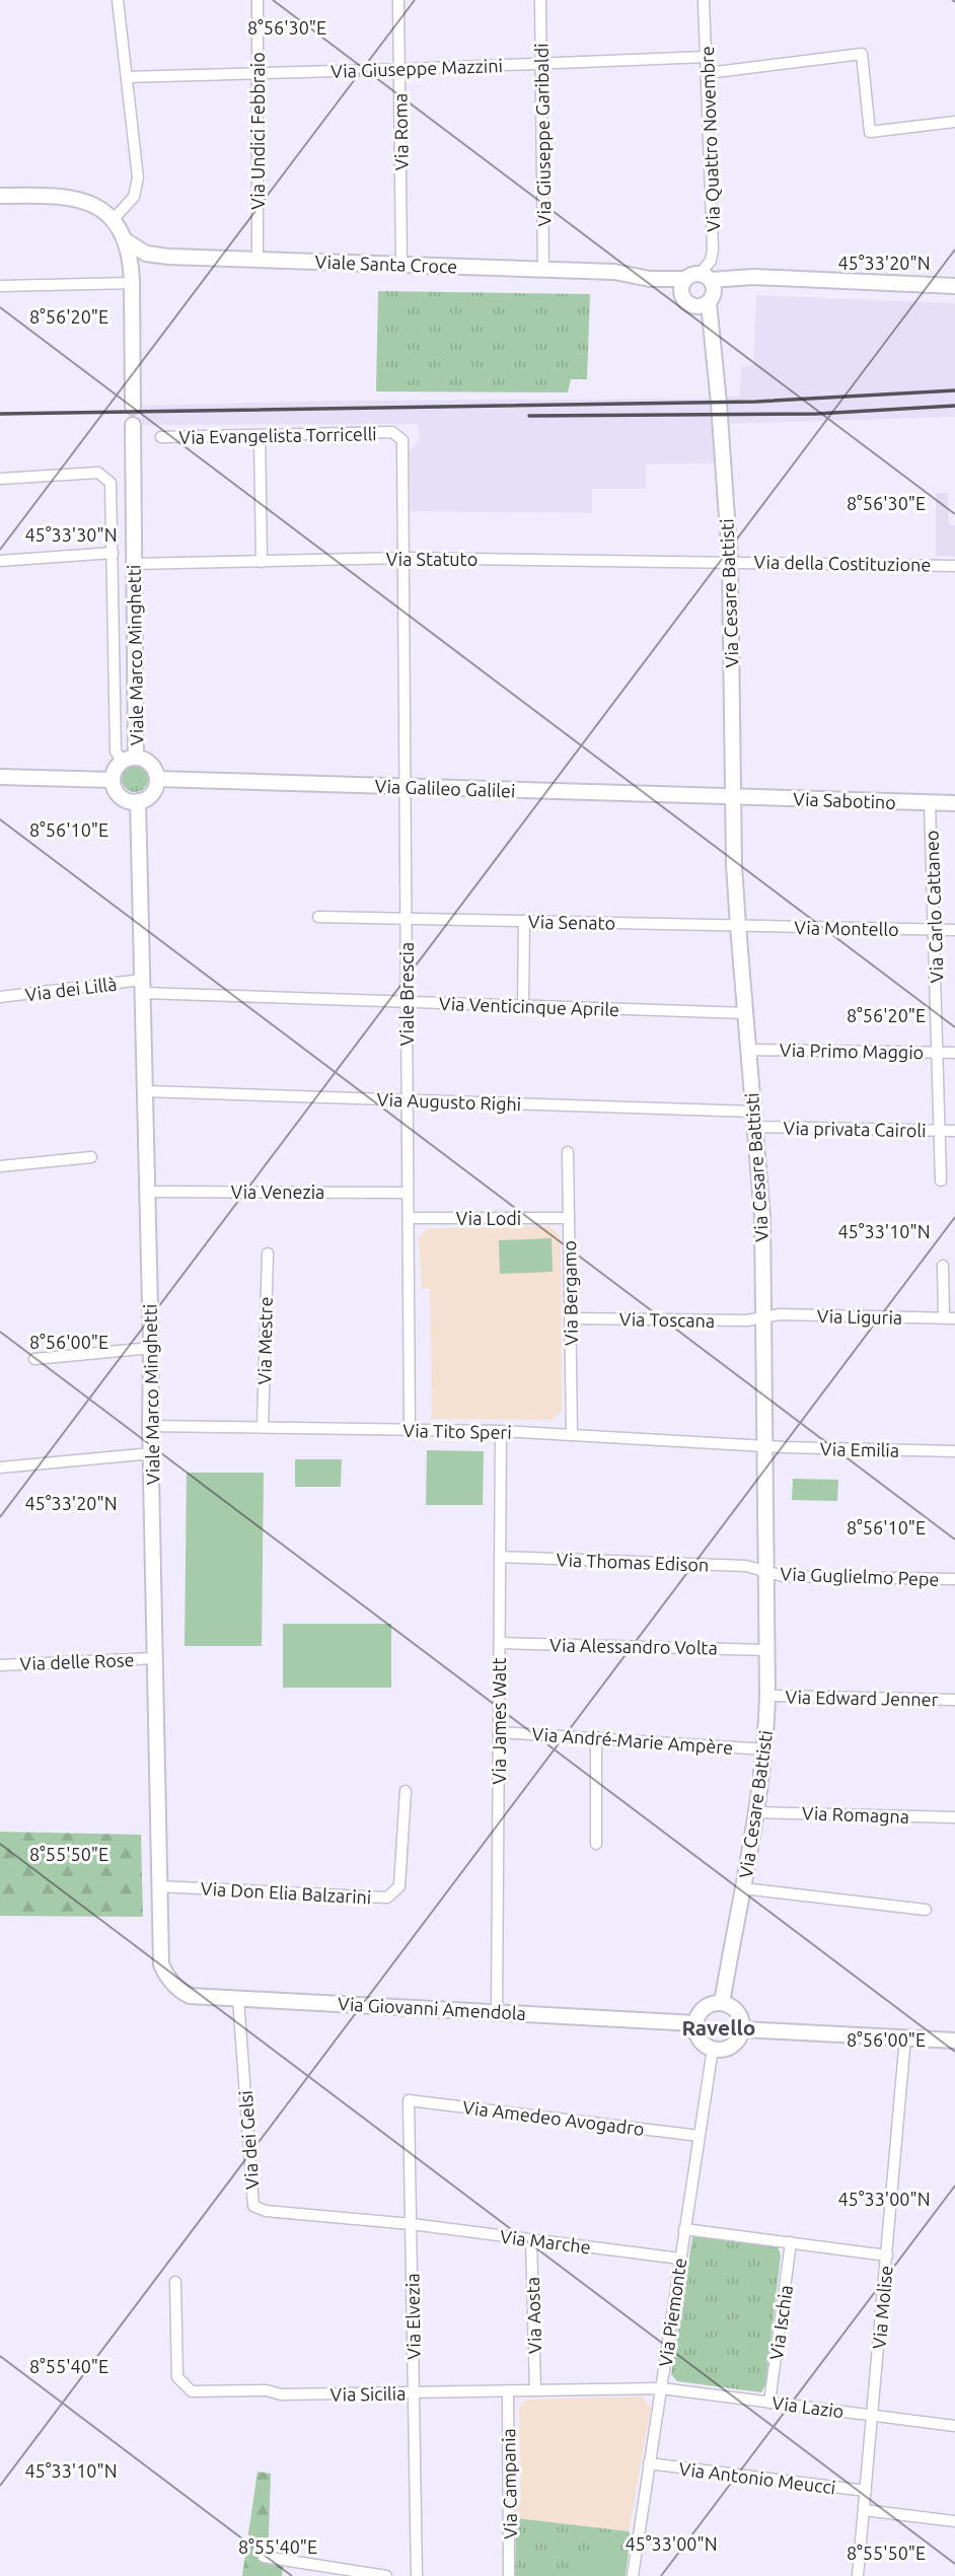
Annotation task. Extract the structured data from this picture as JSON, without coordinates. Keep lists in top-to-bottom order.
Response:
{
  "streets": {
    "street": [
      "Via Giuseppe Mazzini",
      "Via Undici Febbraio",
      "Via Roma",
      "Via Giuseppe Garibaldi",
      "Via Quattro Novembre",
      "Viale Santa Croce",
      "Via Evangelista Torricelli",
      "Via Statuto",
      "Via della Costituzione",
      "Via Cesare Battisti",
      "Viale Marco Minghetti",
      "Via Galileo Galilei",
      "Via Sabotino",
      "Via Carlo Cattaneo",
      "Via Senato",
      "Via Montello",
      "Via dei Lillà",
      "Viale Brescia",
      "Via Venticinque Aprile",
      "Via Primo Maggio",
      "Via Augusto Righi",
      "Via privata Cairoli",
      "Via Venezia",
      "Via Lodi",
      "Via Bergamo",
      "Via Liguria",
      "Via Toscana",
      "Via Mestre",
      "Via Tito Speri",
      "Via Emilia",
      "Via Thomas Edison",
      "Via Guglielmo Pepe",
      "Via Alessandro Volta",
      "Via delle Rose",
      "Via Edward Jenner",
      "Via James Watt",
      "Via André-Marie Ampère",
      "Via Romagna",
      "Via Don Elia Balzarini",
      "Via Giovanni Amendola",
      "Via Amedeo Avogadro",
      "Via dei Gelsi",
      "Via Marche",
      "Via Molise",
      "Via Piemonte",
      "Via Aosta",
      "Via Elvezia",
      "Via Ischia",
      "Via Sicilia",
      "Via Lazio",
      "Via Antonio Meucci",
      "Via Campania"
    ]
  },
  "crossings": [
    ["Via Giuseppe Mazzini", "Via Undici Febbraio"],
    ["Via Giuseppe Mazzini", "Via Roma"],
    ["Via Giuseppe Mazzini", "Via Giuseppe Garibaldi"],
    ["Via Giuseppe Mazzini", "Via Quattro Novembre"],
    ["Via Undici Febbraio", "Viale Santa Croce"],
    ["Via Roma", "Viale Santa Croce"],
    ["Via Giuseppe Garibaldi", "Viale Santa Croce"],
    ["Via Quattro Novembre", "Viale Santa Croce"],
    ["Via Quattro Novembre", "Via Cesare Battisti"],
    ["Viale Santa Croce", "Via Cesare Battisti"],
    ["Via Evangelista Torricelli", "Via Statuto"],
    ["Via Evangelista Torricelli", "Viale Brescia"],
    ["Via Statuto", "Via della Costituzione"],
    ["Via Statuto", "Via Cesare Battisti"],
    ["Via Statuto", "Viale Marco Minghetti"],
    ["Via Statuto", "Viale Brescia"],
    ["Via della Costituzione", "Via Cesare Battisti"],
    ["Via Cesare Battisti", "Via Galileo Galilei"],
    ["Via Cesare Battisti", "Via Sabotino"],
    ["Via Cesare Battisti", "Via Senato"],
    ["Via Cesare Battisti", "Via Montello"],
    ["Via Cesare Battisti", "Via Venticinque Aprile"],
    ["Via Cesare Battisti", "Via Primo Maggio"],
    ["Via Cesare Battisti", "Via Augusto Righi"],
    ["Via Cesare Battisti", "Via privata Cairoli"],
    ["Via Cesare Battisti", "Via Liguria"],
    ["Via Cesare Battisti", "Via Toscana"],
    ["Via Cesare Battisti", "Via Tito Speri"],
    ["Via Cesare Battisti", "Via Emilia"],
    ["Via Cesare Battisti", "Via Thomas Edison"],
    ["Via Cesare Battisti", "Via Guglielmo Pepe"],
    ["Via Cesare Battisti", "Via Alessandro Volta"],
    ["Via Cesare Battisti", "Via Edward Jenner"],
    ["Via Cesare Battisti", "Via André-Marie Ampère"],
    ["Via Cesare Battisti", "Via Romagna"],
    ["Via Cesare Battisti", "Via Giovanni Amendola"],
    ["Via Cesare Battisti", "Via Piemonte"],
    ["Viale Marco Minghetti", "Via Galileo Galilei"],
    ["Viale Marco Minghetti", "Via dei Lillà"],
    ["Viale Marco Minghetti", "Via Venticinque Aprile"],
    ["Viale Marco Minghetti", "Via Augusto Righi"],
    ["Viale Marco Minghetti", "Via Venezia"],
    ["Viale Marco Minghetti", "Via Tito Speri"],
    ["Viale Marco Minghetti", "Via delle Rose"],
    ["Viale Marco Minghetti", "Via Don Elia Balzarini"],
    ["Viale Marco Minghetti", "Via Giovanni Amendola"],
    ["Via Galileo Galilei", "Via Sabotino"],
    ["Via Galileo Galilei", "Viale Brescia"],
    ["Via Sabotino", "Via Carlo Cattaneo"],
    ["Via Carlo Cattaneo", "Via Montello"],
    ["Via Carlo Cattaneo", "Via Primo Maggio"],
    ["Via Carlo Cattaneo", "Via privata Cairoli"],
    ["Via Senato", "Via Montello"],
    ["Via Senato", "Viale Brescia"],
    ["Via dei Lillà", "Via Venticinque Aprile"],
    ["Viale Brescia", "Via Venticinque Aprile"],
    ["Viale Brescia", "Via Augusto Righi"],
    ["Viale Brescia", "Via Venezia"],
    ["Viale Brescia", "Via Lodi"],
    ["Viale Brescia", "Via Tito Speri"],
    ["Via Augusto Righi", "Via privata Cairoli"],
    ["Via Lodi", "Via Bergamo"],
    ["Via Bergamo", "Via Toscana"],
    ["Via Bergamo", "Via Tito Speri"],
    ["Via Liguria", "Via Toscana"],
    ["Via Mestre", "Via Tito Speri"],
    ["Via Tito Speri", "Via Emilia"],
    ["Via Tito Speri", "Via James Watt"],
    ["Via Thomas Edison", "Via Guglielmo Pepe"],
    ["Via Thomas Edison", "Via James Watt"],
    ["Via Alessandro Volta", "Via James Watt"],
    ["Via James Watt", "Via André-Marie Ampère"],
    ["Via James Watt", "Via Giovanni Amendola"],
    ["Via Giovanni Amendola", "Via dei Gelsi"],
    ["Via Giovanni Amendola", "Via Piemonte"],
    ["Via Amedeo Avogadro", "Via Piemonte"],
    ["Via Amedeo Avogadro", "Via Elvezia"],
    ["Via dei Gelsi", "Via Marche"],
    ["Via dei Gelsi", "Via Elvezia"],
    ["Via Marche", "Via Piemonte"],
    ["Via Marche", "Via Aosta"],
    ["Via Marche", "Via Elvezia"],
    ["Via Molise", "Via Lazio"],
    ["Via Molise", "Via Antonio Meucci"],
    ["Via Piemonte", "Via Sicilia"],
    ["Via Piemonte", "Via Lazio"],
    ["Via Piemonte", "Via Antonio Meucci"],
    ["Via Aosta", "Via Sicilia"],
    ["Via Elvezia", "Via Sicilia"],
    ["Via Ischia", "Via Lazio"],
    ["Via Sicilia", "Via Lazio"],
    ["Via Sicilia", "Via Campania"]
  ],
  "districts": ["Ravello"],
  "coordinates": [
    "8°56'30\"E",
    "45°33'20\"N",
    "8°56'20\"E",
    "45°33'30\"N",
    "8°56'10\"E",
    "45°33'10\"N",
    "8°56'00\"E",
    "8°55'50\"E",
    "45°33'00\"N",
    "8°55'40\"E"
  ]
}
